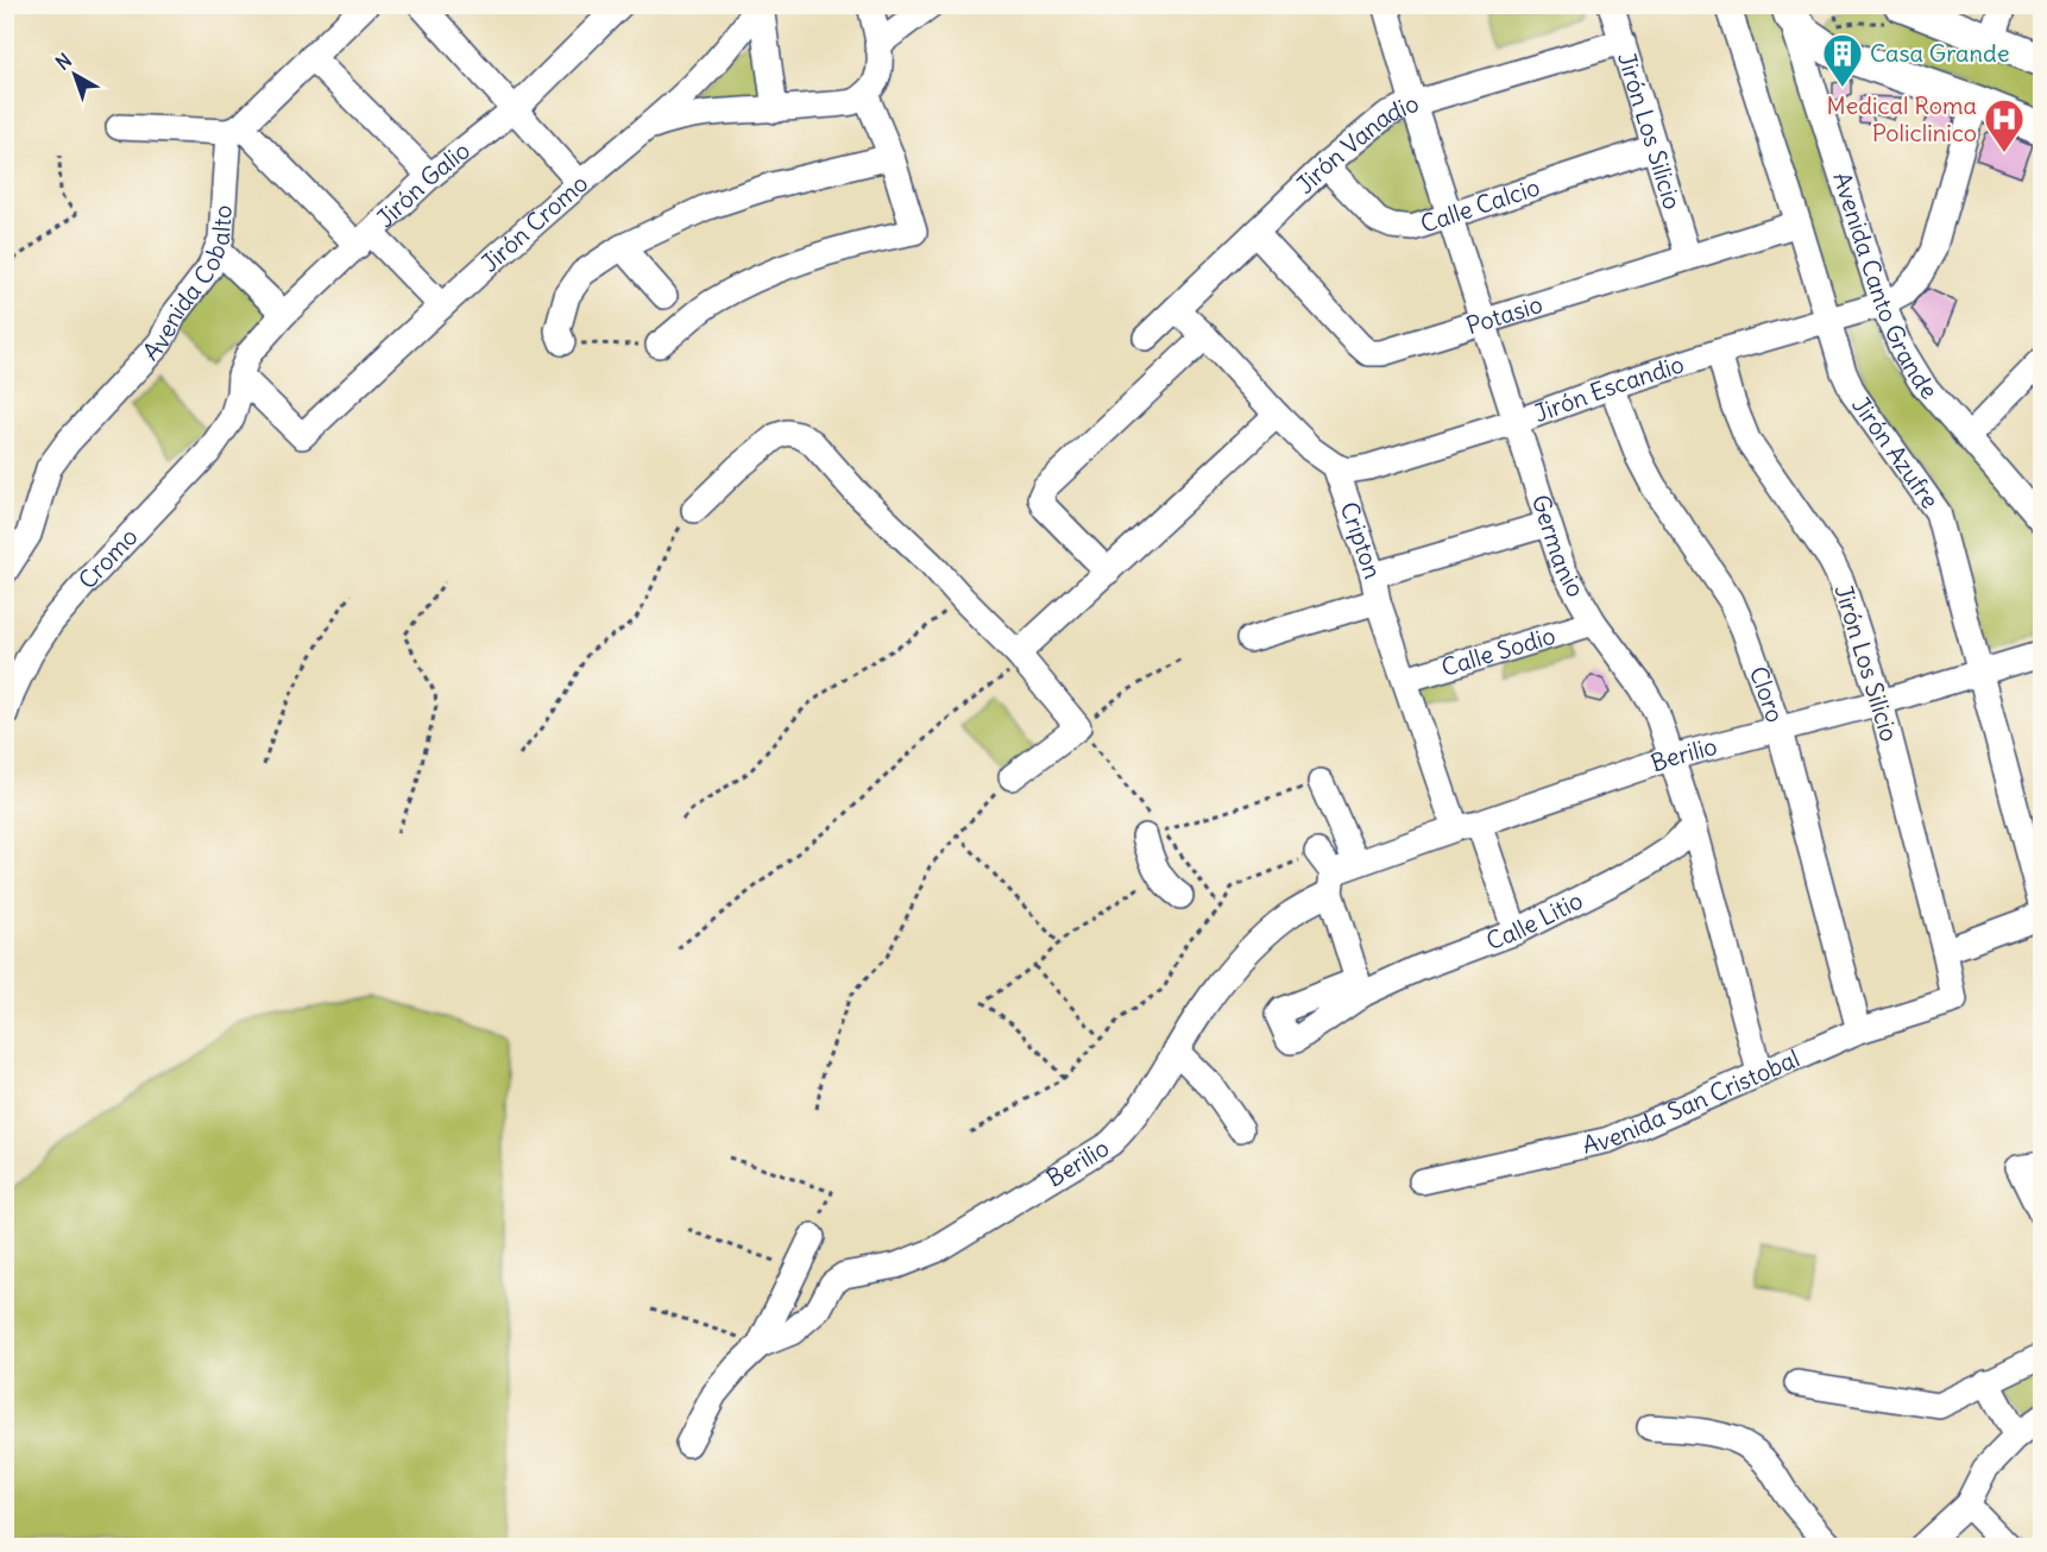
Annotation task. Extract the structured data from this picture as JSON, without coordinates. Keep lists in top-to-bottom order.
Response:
{
  "streets": {
    "street": [
      "Jirón Los Silicio",
      "Jirón Vanadio",
      "Jirón Galio",
      "Calle Calcio",
      "Jirón Cromo",
      "Avenida Cobalto",
      "Avenida Canto Grande",
      "Potasio",
      "Jirón Escandio",
      "Jirón Azufre",
      "Cripton",
      "Germanio",
      "Cromo",
      "Calle Sodio",
      "Cloro",
      "Berilio",
      "Calle Litio",
      "Avenida San Cristobal"
    ]
  },
  "crossings": [
    ["Jirón Los Silicio", "Jirón Vanadio"],
    ["Jirón Los Silicio", "Calle Calcio"],
    ["Jirón Los Silicio", "Potasio"],
    ["Jirón Los Silicio", "Jirón Escandio"],
    ["Jirón Los Silicio", "Berilio"],
    ["Jirón Los Silicio", "Avenida San Cristobal"],
    ["Jirón Vanadio", "Calle Calcio"],
    ["Jirón Vanadio", "Potasio"],
    ["Jirón Vanadio", "Germanio"],
    ["Jirón Galio", "Jirón Cromo"],
    ["Jirón Galio", "Cromo"],
    ["Calle Calcio", "Germanio"],
    ["Avenida Canto Grande", "Jirón Escandio"],
    ["Potasio", "Jirón Azufre"],
    ["Potasio", "Germanio"],
    ["Jirón Escandio", "Jirón Azufre"],
    ["Jirón Escandio", "Cripton"],
    ["Jirón Escandio", "Germanio"],
    ["Jirón Escandio", "Cloro"],
    ["Jirón Azufre", "Berilio"],
    ["Cripton", "Calle Sodio"],
    ["Cripton", "Berilio"],
    ["Cripton", "Calle Litio"],
    ["Germanio", "Calle Sodio"],
    ["Germanio", "Berilio"],
    ["Germanio", "Calle Litio"],
    ["Germanio", "Avenida San Cristobal"],
    ["Cloro", "Berilio"],
    ["Cloro", "Avenida San Cristobal"],
    ["Berilio", "Calle Litio"]
  ],
  "places": {
    "building": ["Casa Grande"],
    "hospital": ["Medical Roma Policlinico"]
  },
  "north": "top left"
}
